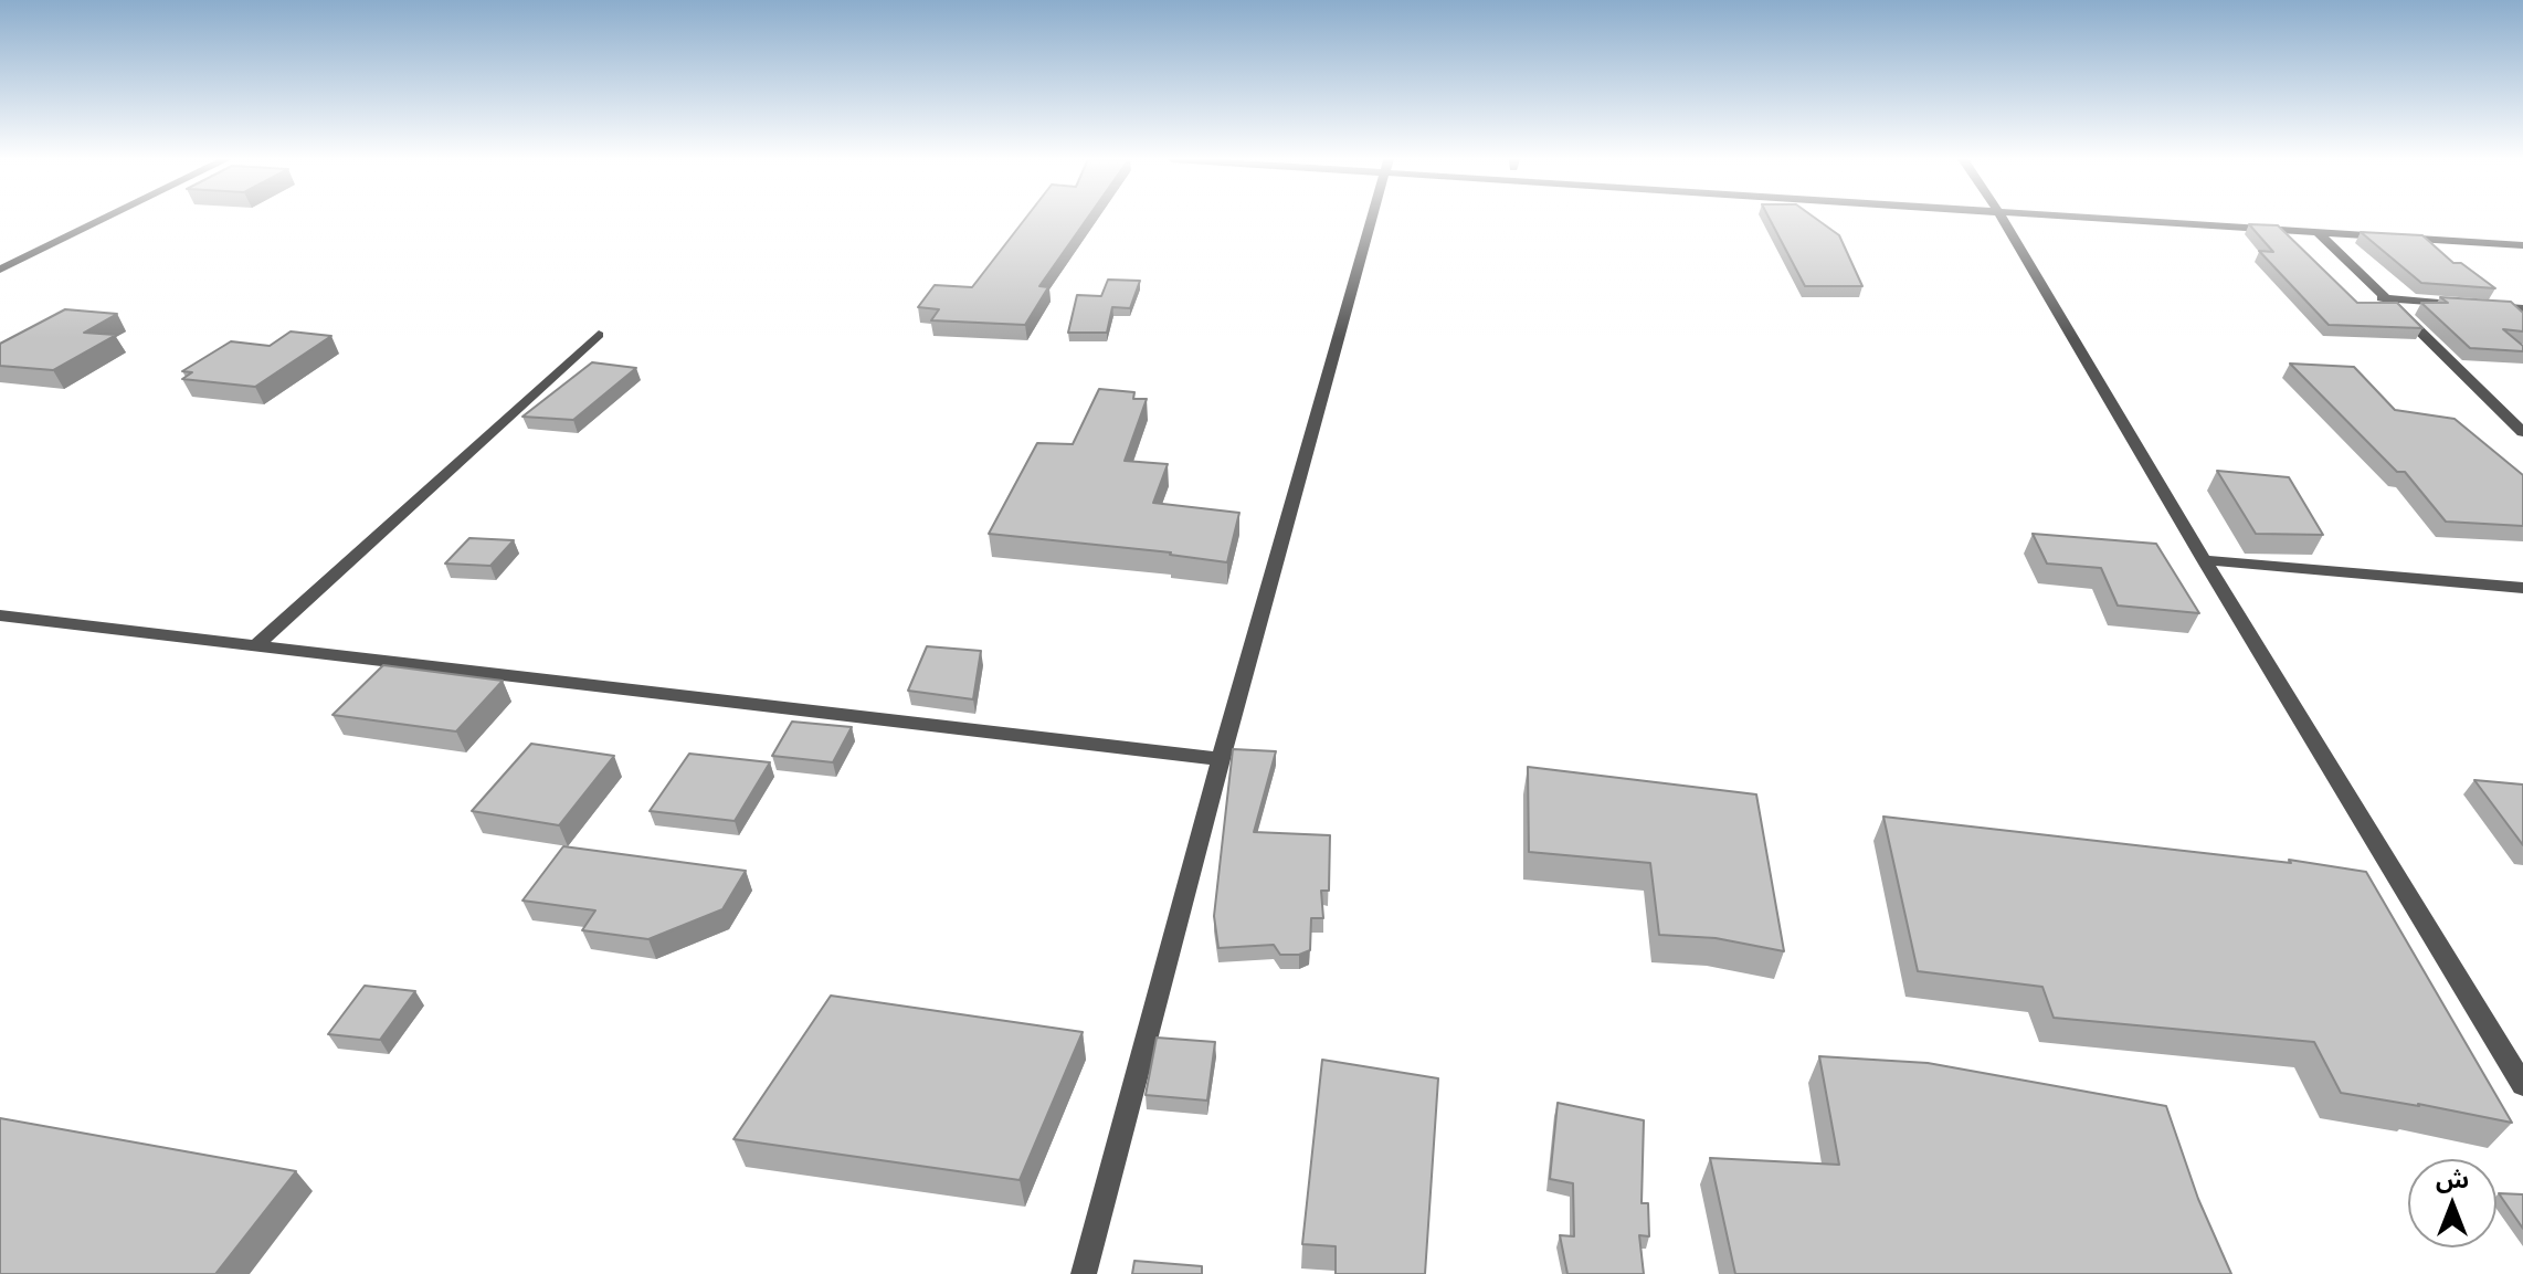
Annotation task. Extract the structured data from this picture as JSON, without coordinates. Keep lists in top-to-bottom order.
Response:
{
  "north": "top"
}
